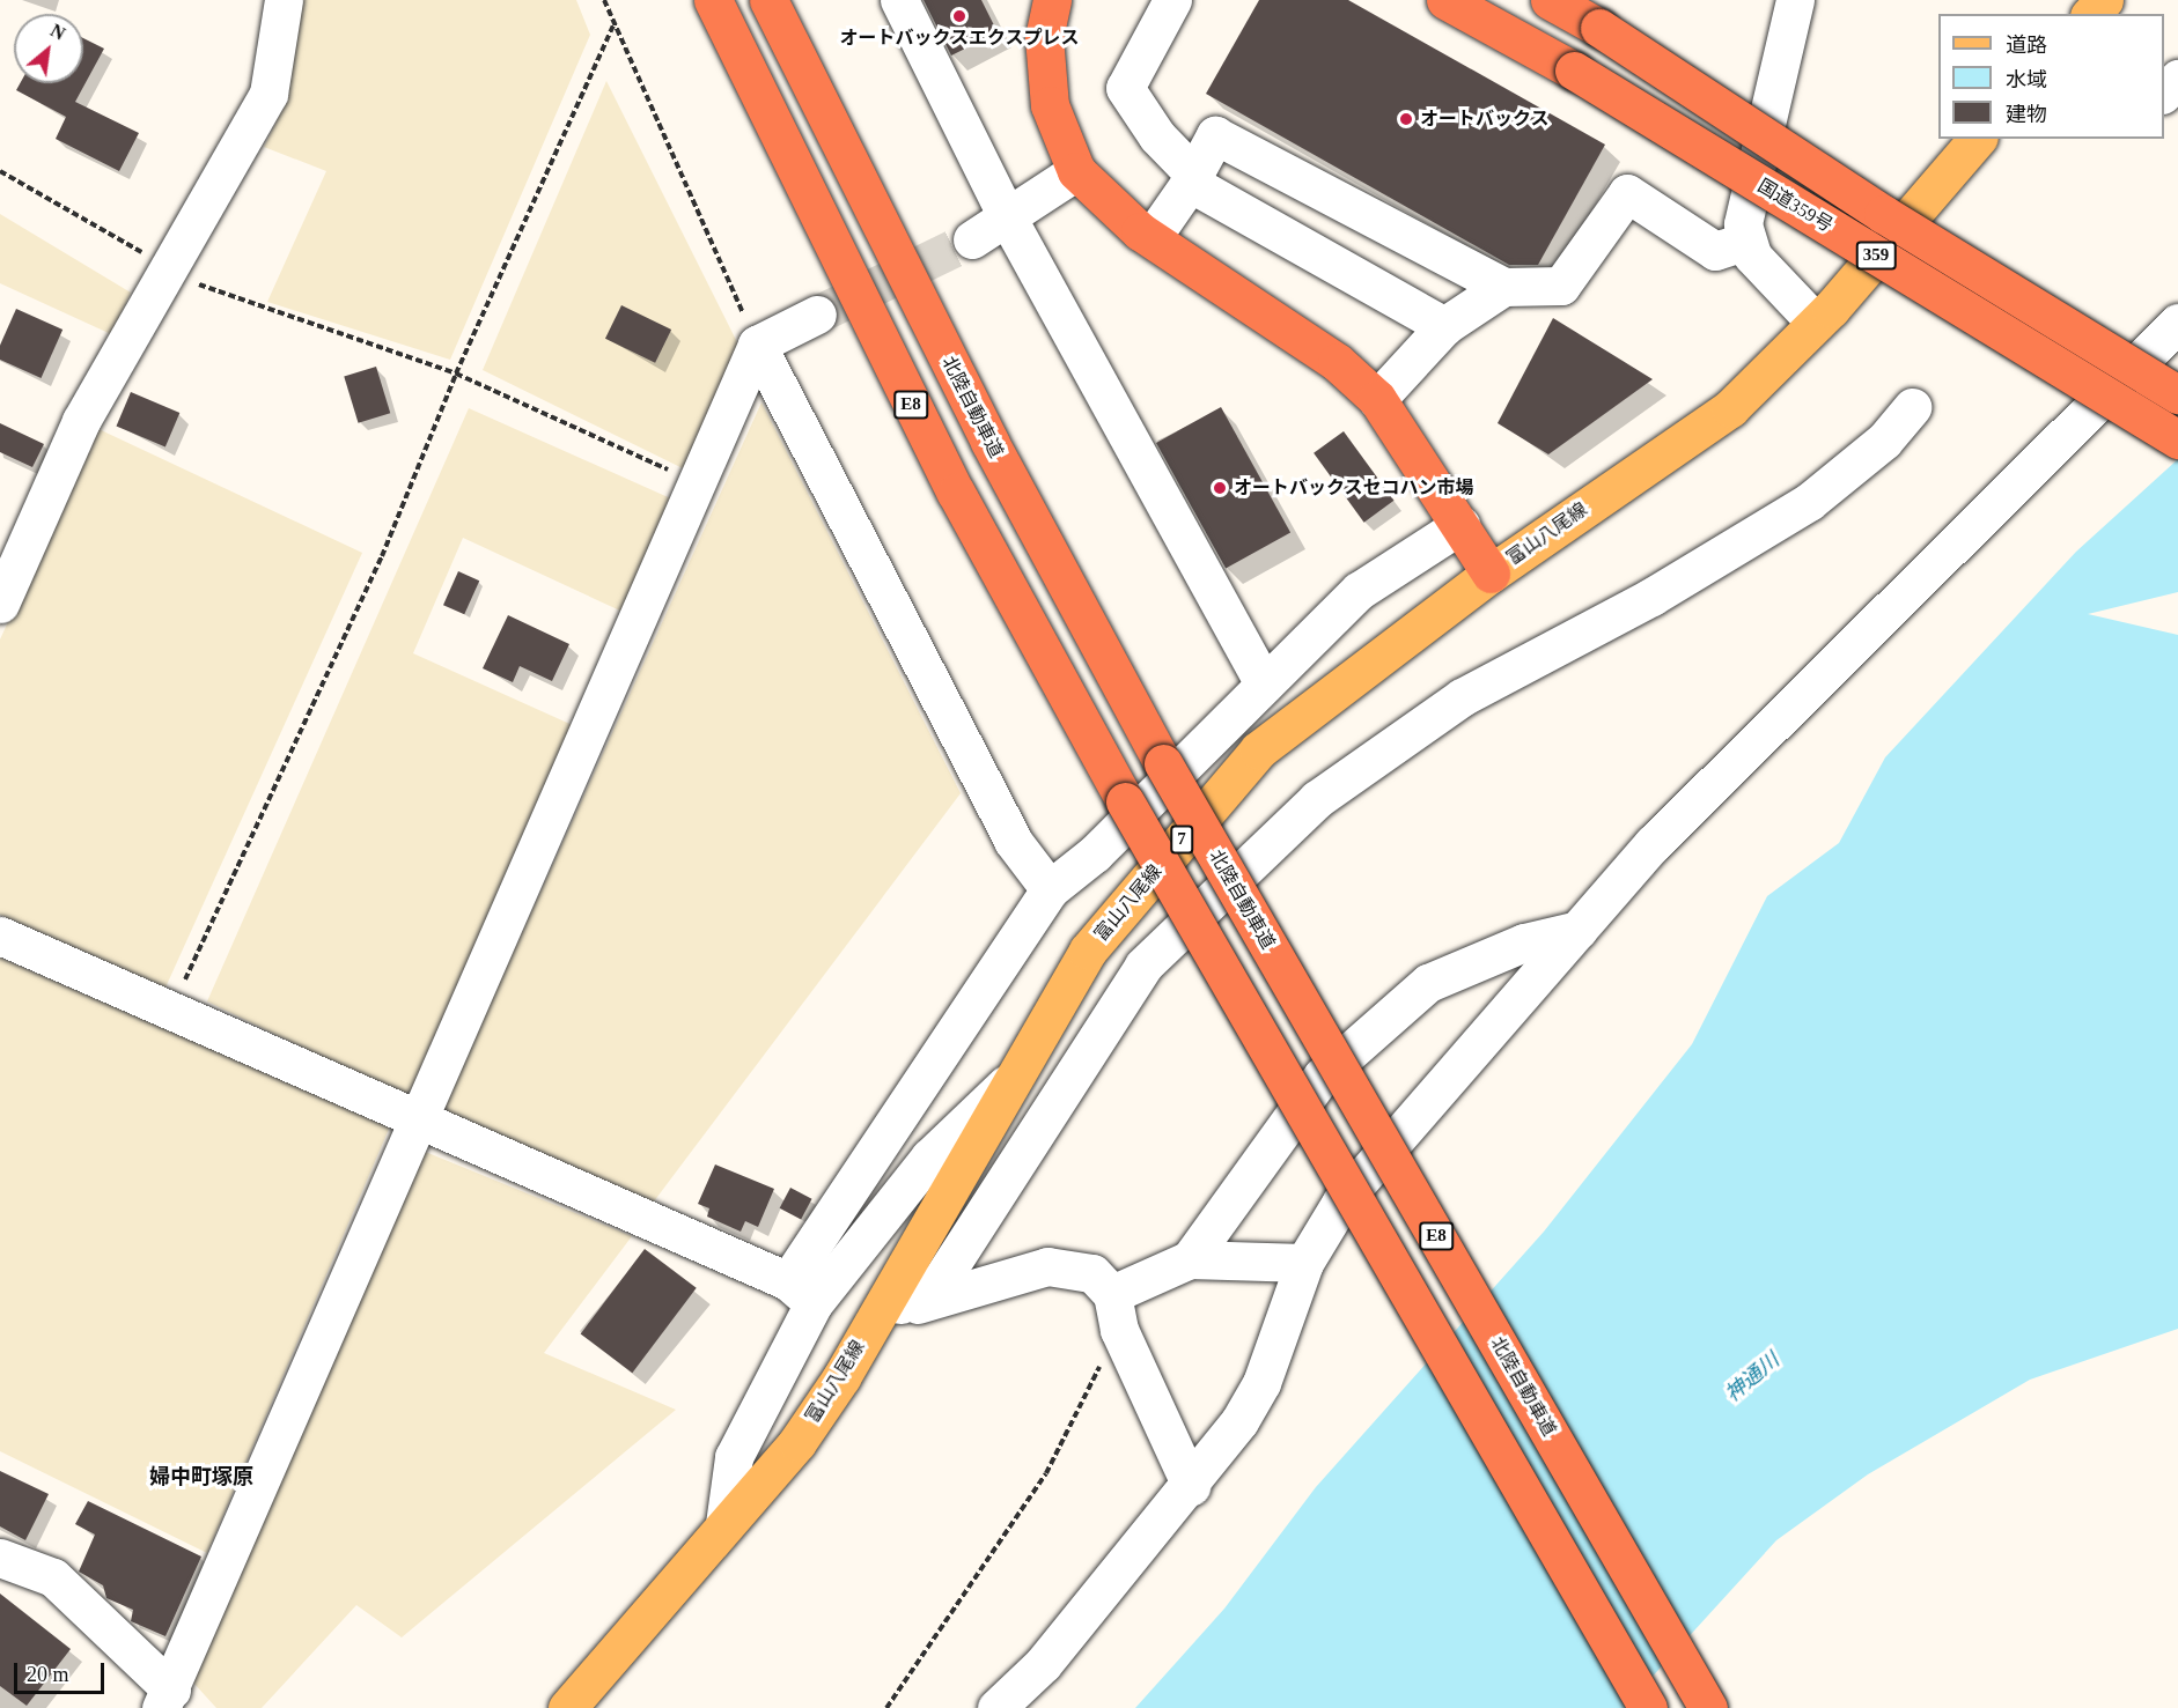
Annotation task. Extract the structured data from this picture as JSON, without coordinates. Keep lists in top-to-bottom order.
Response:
{
  "streets": {
    "highway": [
      "国道359号",
      "359",
      "E8",
      "北陸自動車道"
    ],
    "main road": ["富山八尾線", "7"]
  },
  "districts": ["婦中町塚原"],
  "water": ["神通川"],
  "places": ["オートバックスエクスプレス", "オートバックス", "オートバックスセコハン市場"],
  "legend": ["道路", "水域", "建物"],
  "scale_bar": "20 m",
  "north": "top right"
}
